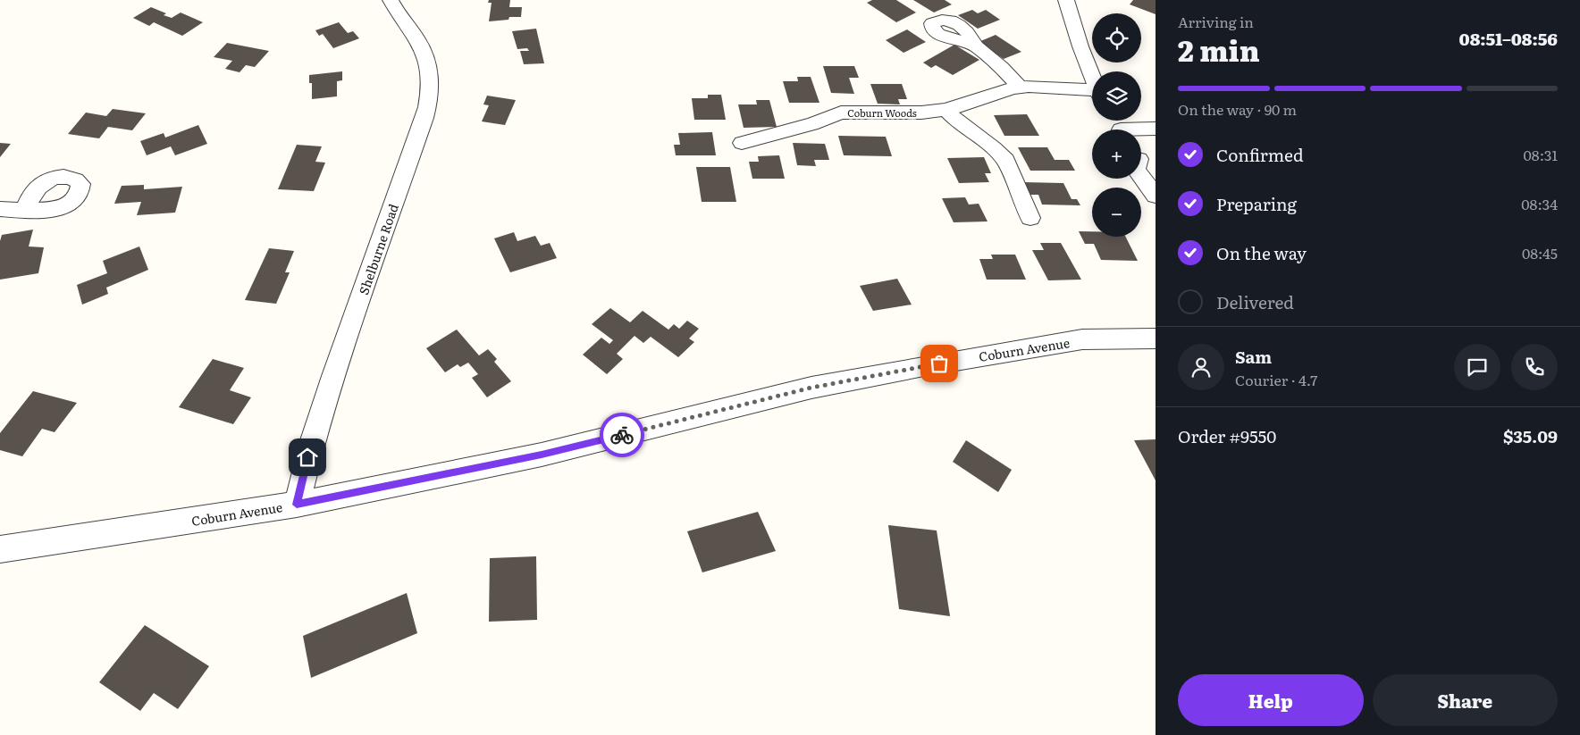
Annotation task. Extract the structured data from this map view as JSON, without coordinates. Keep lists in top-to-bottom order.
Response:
{
  "streets": {
    "street": ["Coburn Woods", "Shelburne Road", "Coburn Avenue"]
  },
  "crossings": [
    ["Shelburne Road", "Coburn Avenue"]
  ],
  "page": {
    "heading": ["2 min", "Arriving in", "08:51–08:56"],
    "panel": [
      "Sam",
      "Courier · 4.7",
      "Order #9550",
      "$35.09"
    ],
    "map_buttons": ["+", "−"],
    "bar": "On the way · 90 m",
    "list": [
      ["Confirmed", "08:31"],
      ["Preparing", "08:34"],
      ["On the way", "08:45"],
      "Delivered"
    ],
    "buttons": ["Help", "Share"]
  }
}
